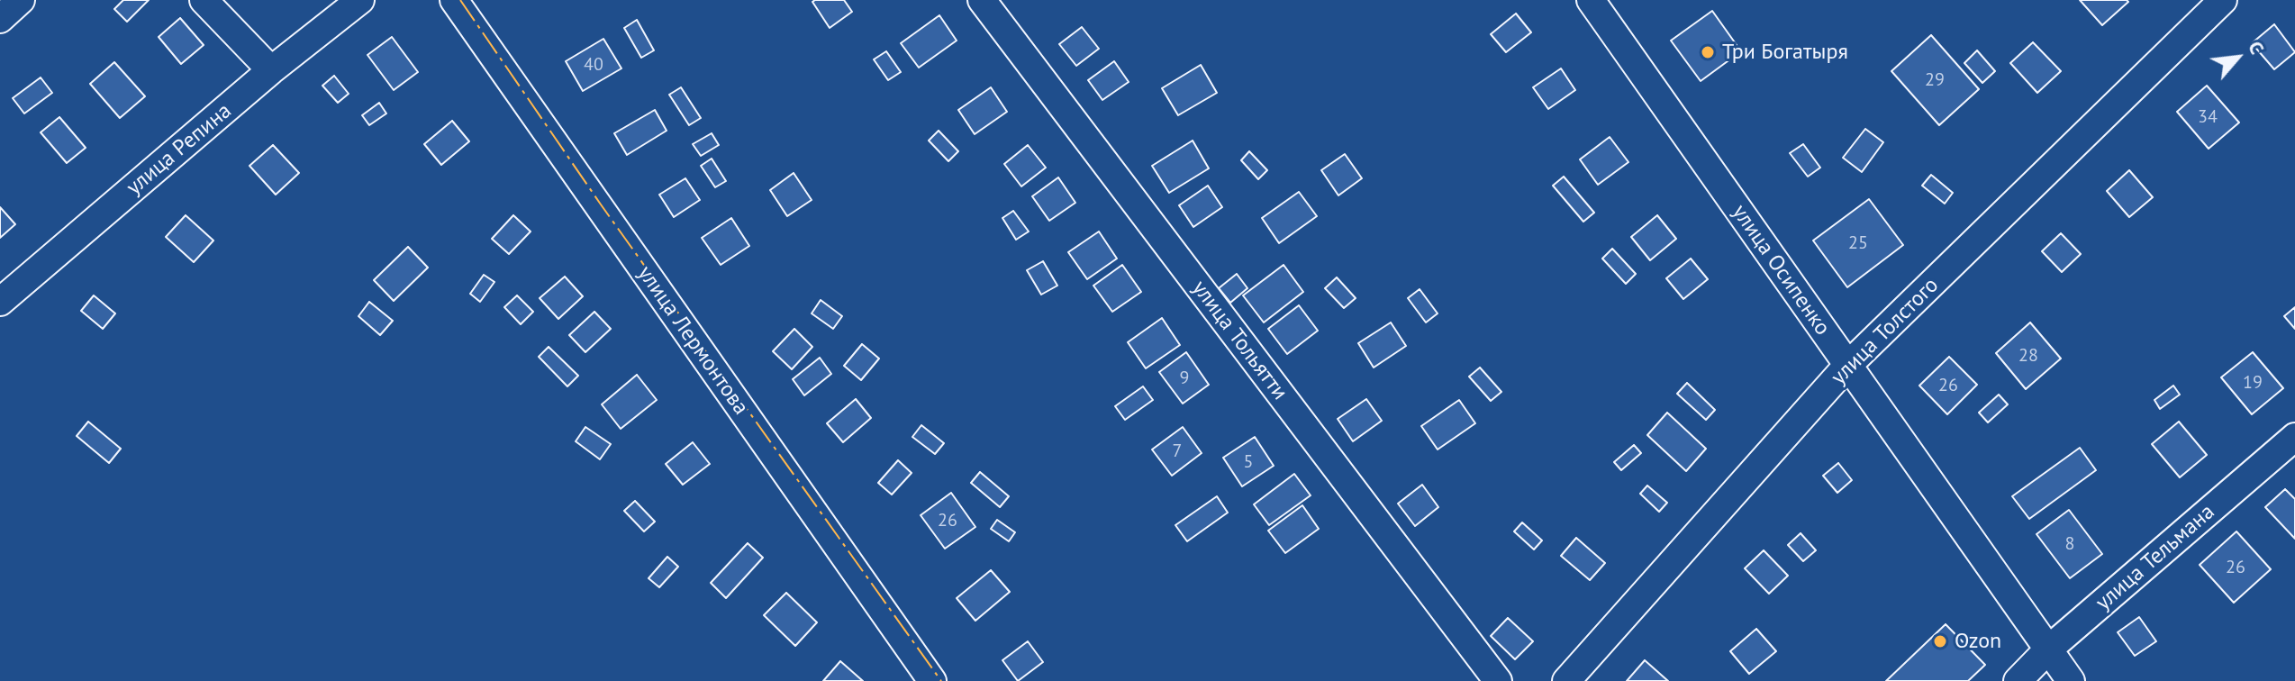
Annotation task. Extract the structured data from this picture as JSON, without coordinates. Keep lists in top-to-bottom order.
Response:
{
  "streets": {
    "street": [
      "улица Репина",
      "улица Осипенко",
      "улица Толстого",
      "улица Лермонтова",
      "улица Тольятти",
      "улица Тельмана"
    ]
  },
  "crossings": [
    ["улица Осипенко", "улица Толстого"],
    ["улица Осипенко", "улица Тельмана"]
  ],
  "places": ["Три Богатыря", "Ozon"],
  "house_numbers": [
    "40",
    "29",
    "34",
    "25",
    "28",
    "9",
    "19",
    "26",
    "7",
    "5",
    "26",
    "8",
    "26"
  ],
  "north": "top right"
}
